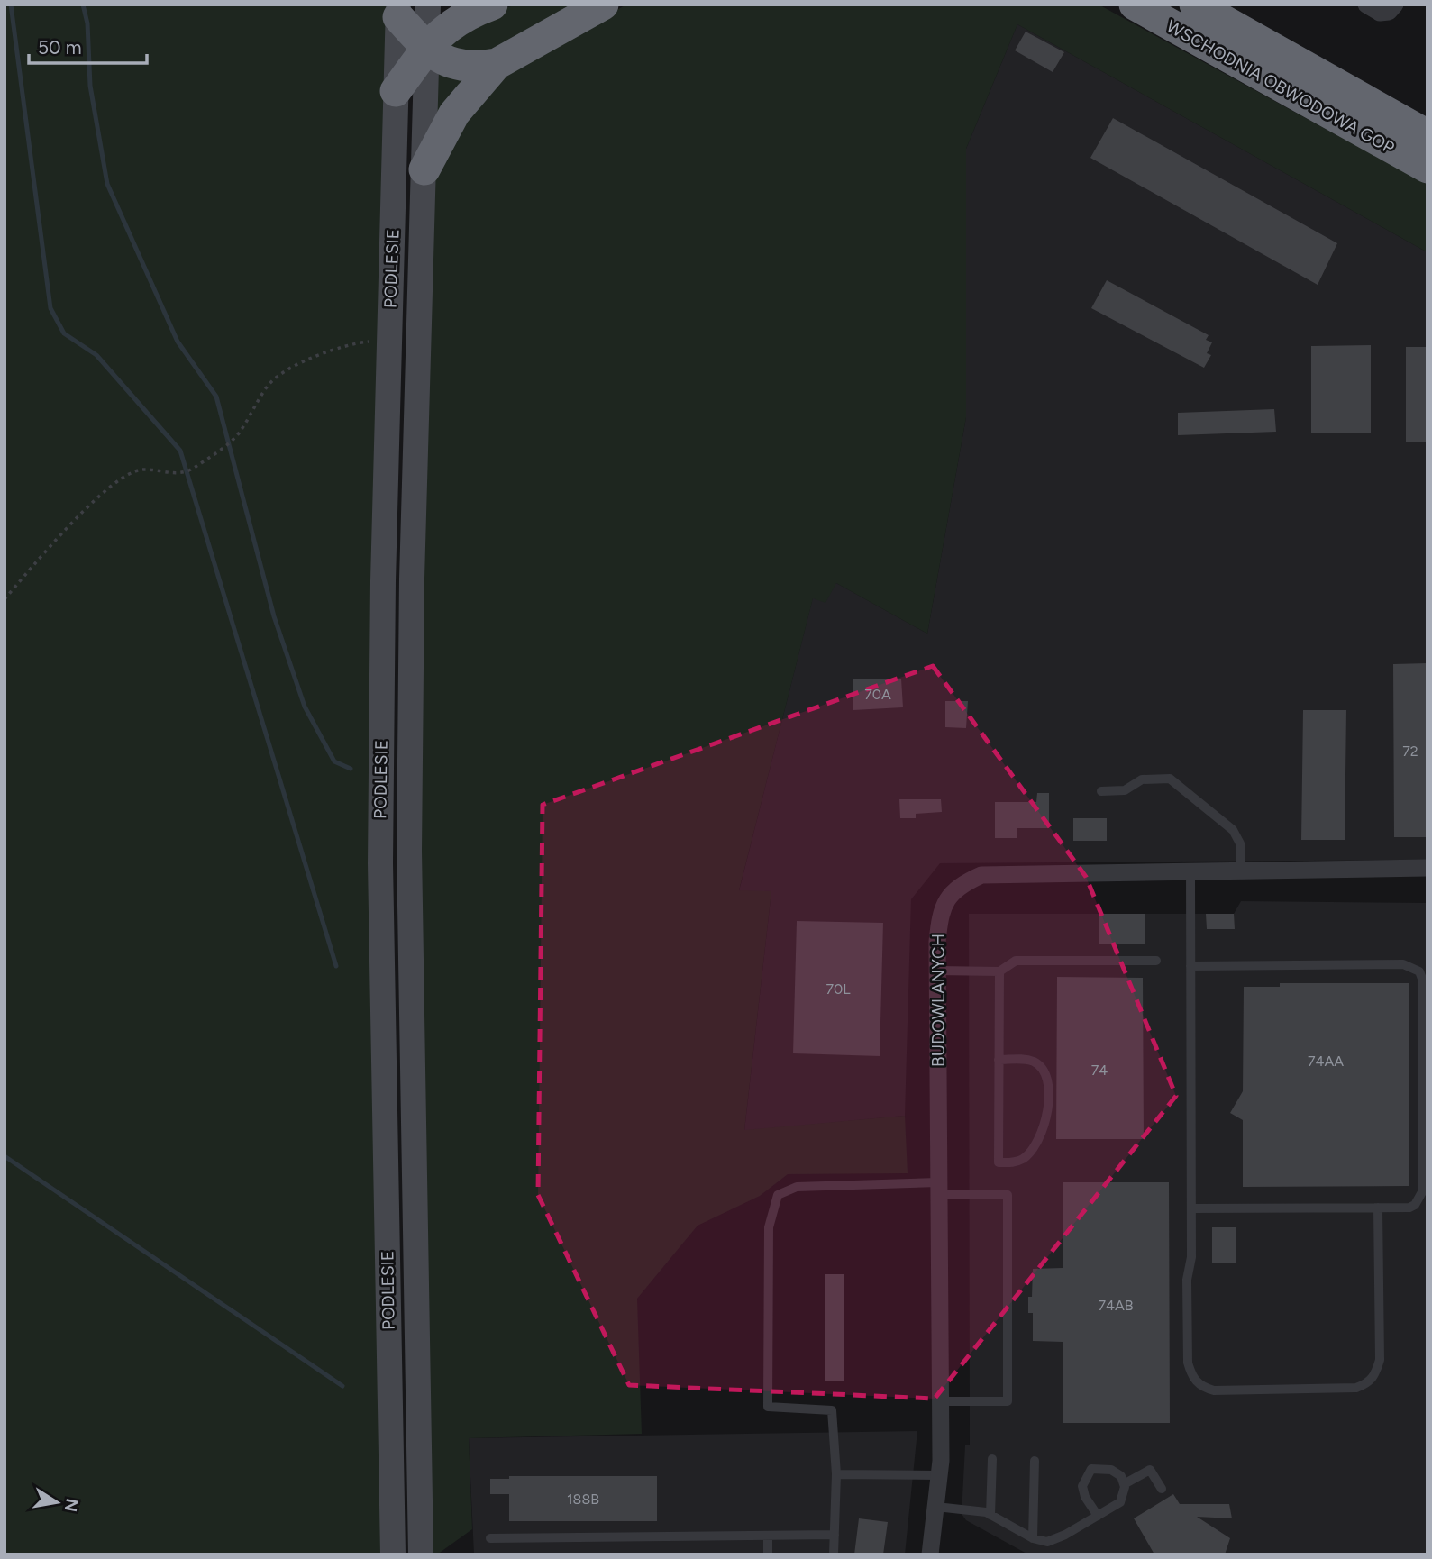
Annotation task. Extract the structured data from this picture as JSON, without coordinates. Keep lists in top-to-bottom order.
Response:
{
  "streets": {
    "highway": ["WSCHODNIA OBWODOWA GOP"],
    "street": ["PODLESIE", "BUDOWLANYCH"]
  },
  "house_numbers": [
    "70A",
    "72",
    "70L",
    "74AA",
    "74",
    "74AB",
    "188B"
  ],
  "scale_bar": "50 m",
  "north": "right"
}
